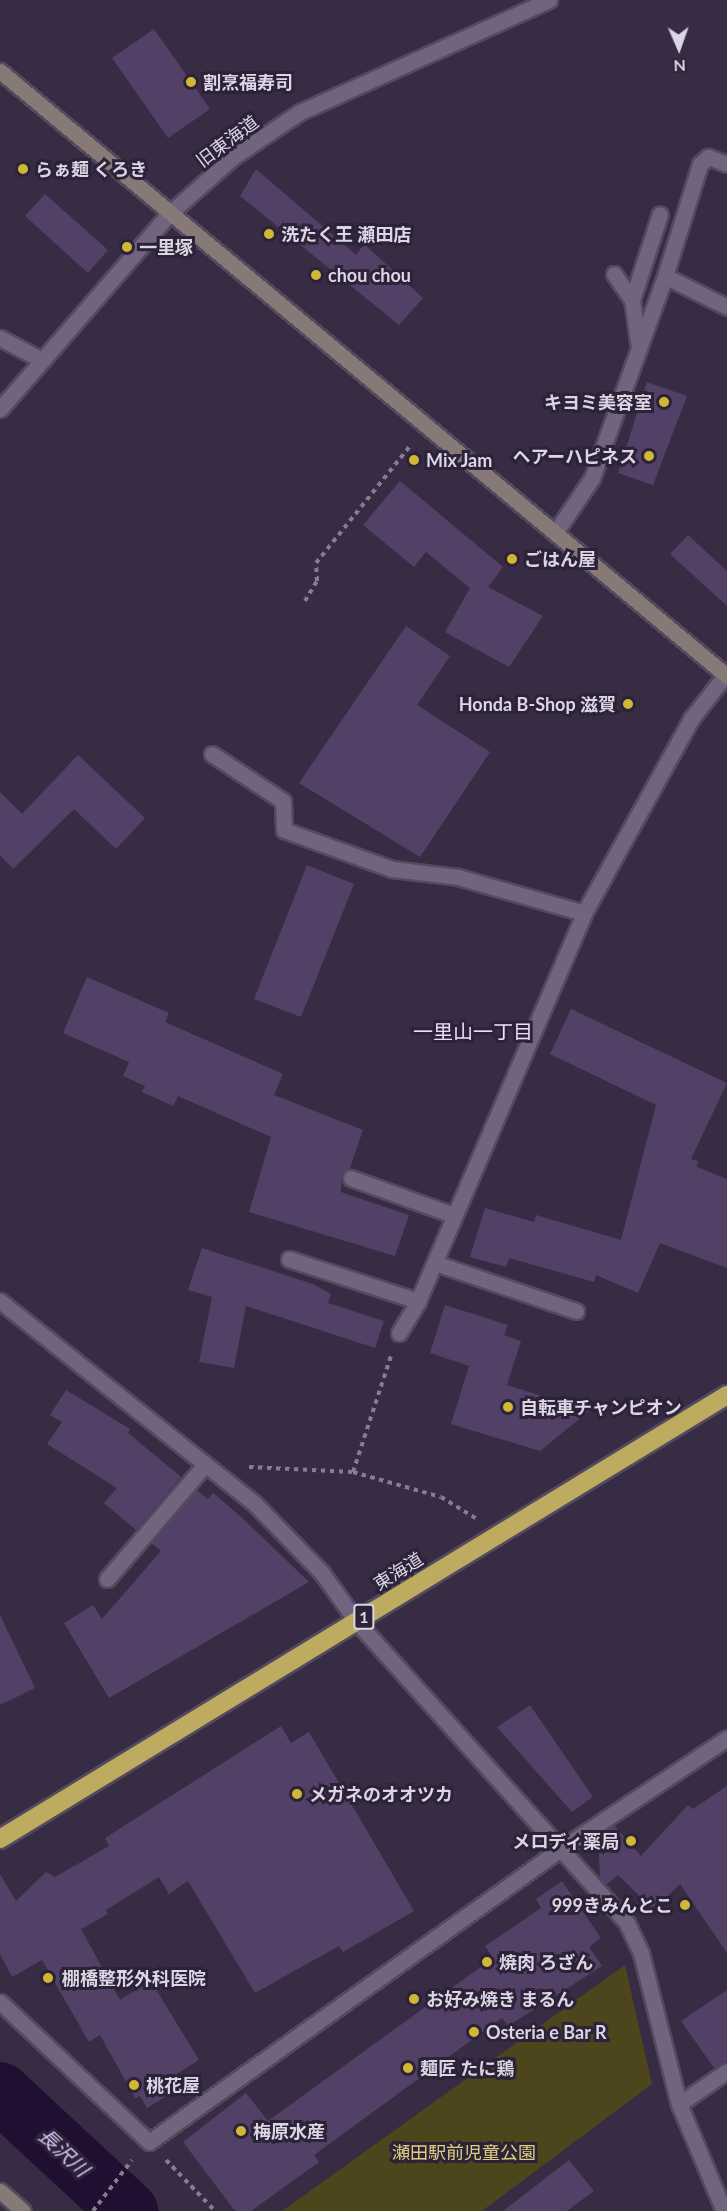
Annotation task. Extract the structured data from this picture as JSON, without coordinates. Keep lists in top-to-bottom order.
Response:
{
  "streets": {
    "highway": ["東海道", "1"],
    "street": ["旧東海道"]
  },
  "districts": ["一里山一丁目"],
  "water": ["長沢川"],
  "parks": ["瀬田駅前児童公園"],
  "places": [
    "割烹福寿司",
    "らぁ麺 くろき",
    "洗たく王 瀬田店",
    "一里塚",
    "chou chou",
    "キヨミ美容室",
    "ヘアーハピネス",
    "Mix Jam",
    "ごはん屋",
    "Honda B-Shop 滋賀",
    "自転車チャンピオン",
    "メガネのオオツカ",
    "メロディ薬局",
    "999きみんとこ",
    "焼肉 ろざん",
    "棚橋整形外科医院",
    "お好み焼き まるん",
    "Osteria e Bar R",
    "麺匠 たに鶏",
    "桃花屋",
    "梅原水産"
  ],
  "north": "bottom"
}
